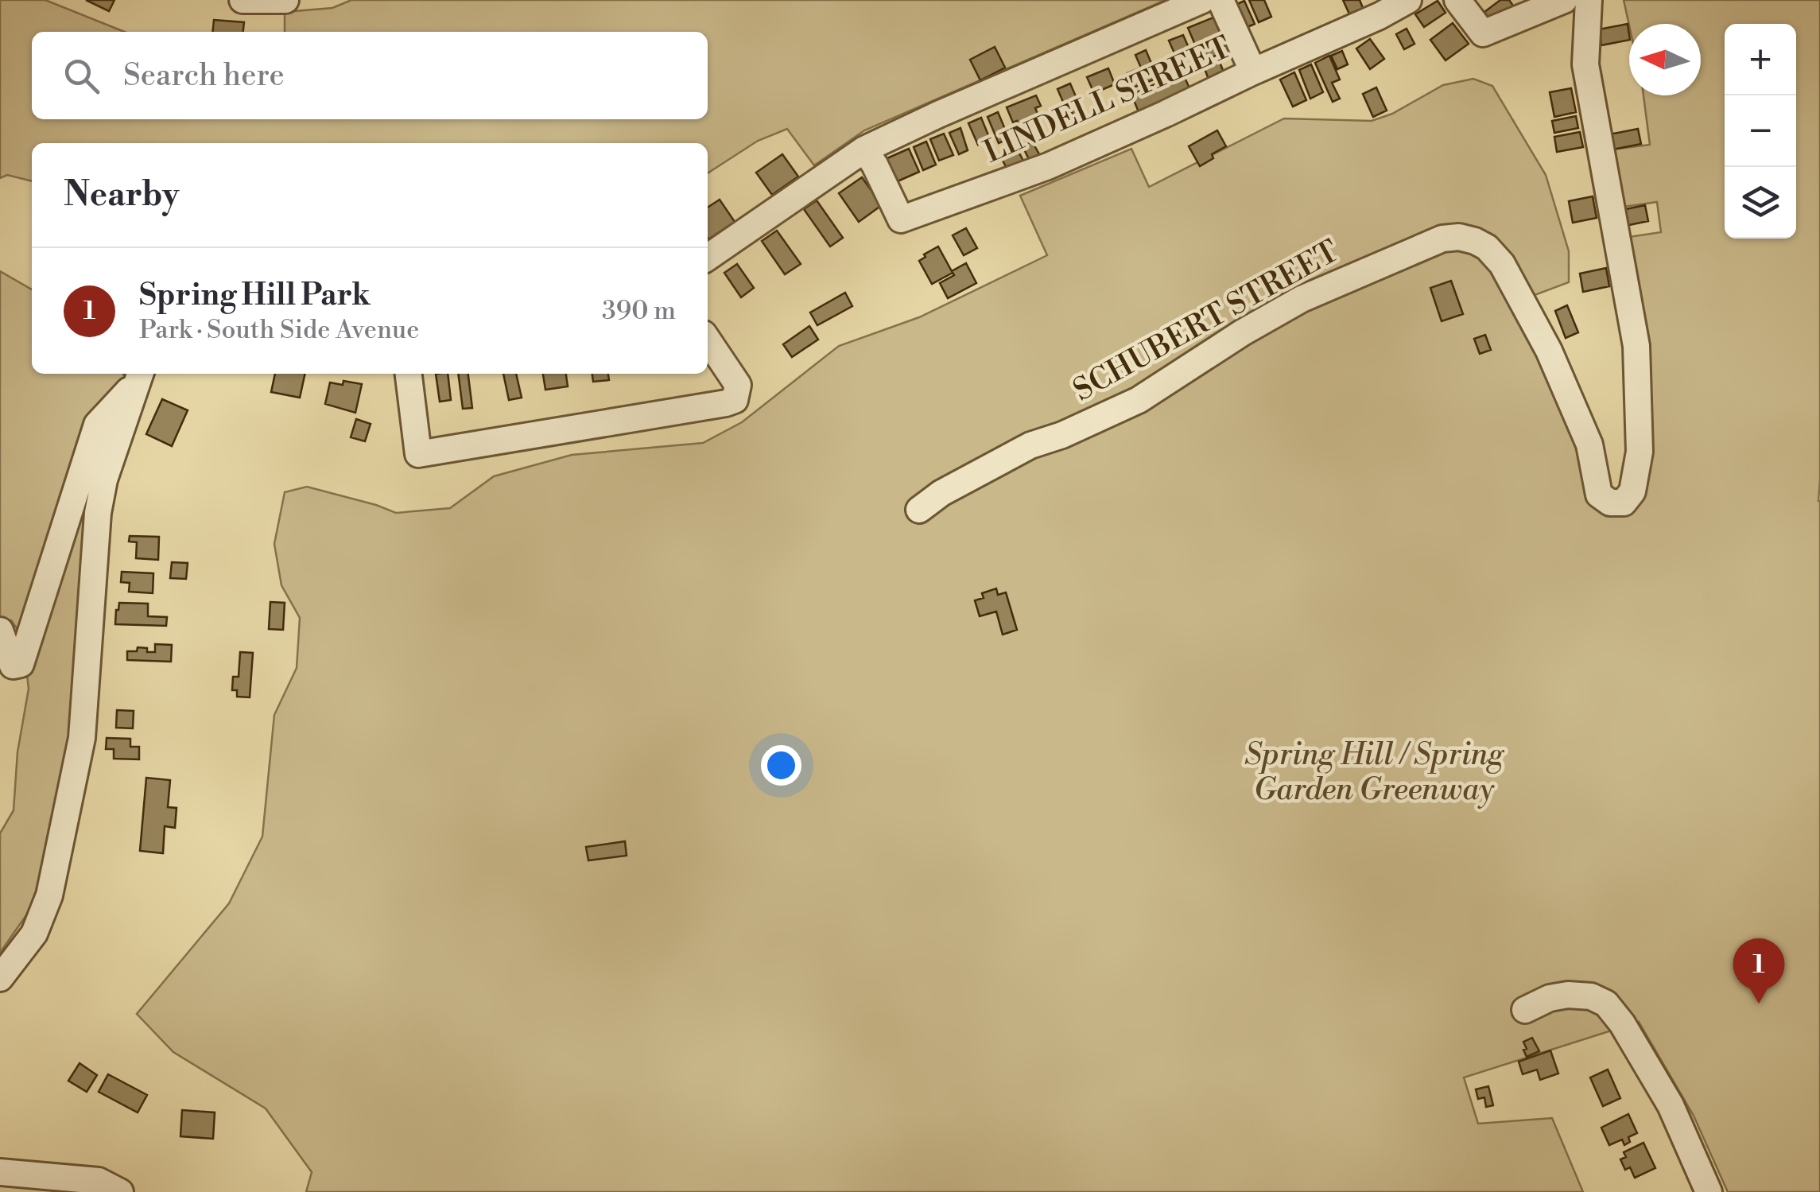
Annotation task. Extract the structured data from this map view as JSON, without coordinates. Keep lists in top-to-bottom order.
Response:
{
  "streets": {
    "street": ["LINDELL STREET", "SCHUBERT STREET"]
  },
  "parks": ["Spring Hill / Spring Garden Greenway"],
  "north": "left",
  "page": {
    "map_buttons": ["+", "−"],
    "search": "Search here",
    "heading": "Nearby",
    "list": [
      {
        "mark": "1",
        "name": "Spring Hill Park",
        "note": "Park · South Side Avenue",
        "value": "390 m"
      }
    ],
    "pins": "1"
  }
}
